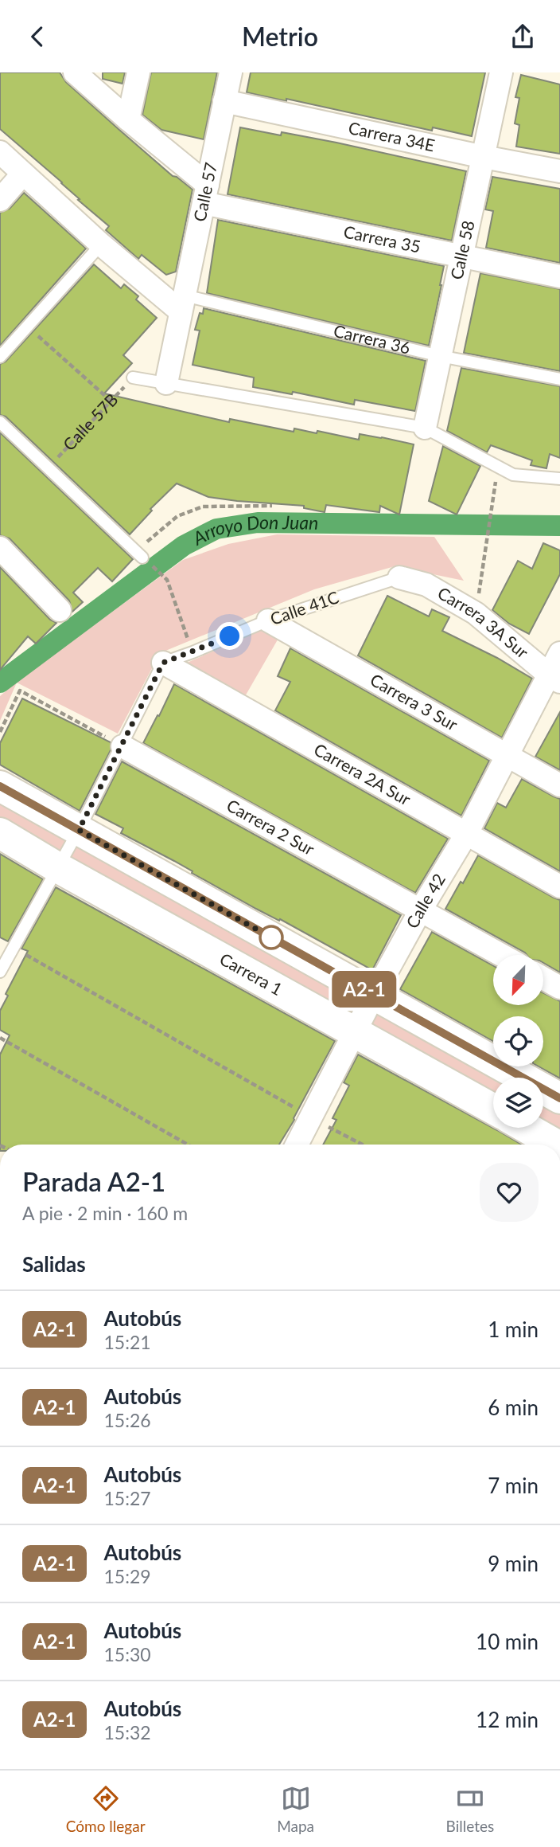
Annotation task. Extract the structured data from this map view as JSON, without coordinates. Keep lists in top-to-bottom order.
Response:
{
  "streets": {
    "street": [
      "Carrera 34E",
      "Calle 57",
      "Carrera 35",
      "Calle 58",
      "Carrera 36",
      "Carrera 3A Sur",
      "Carrera 3 Sur",
      "Carrera 2A Sur",
      "Carrera 2 Sur",
      "Calle 42",
      "Carrera 1"
    ],
    "lane": ["Calle 41C"],
    "path": ["Calle 57B"]
  },
  "crossings": [
    ["Carrera 34E", "Calle 57"],
    ["Carrera 34E", "Calle 58"],
    ["Calle 57", "Carrera 35"],
    ["Calle 57", "Carrera 36"],
    ["Carrera 35", "Calle 58"],
    ["Calle 58", "Carrera 36"],
    ["Calle 41C", "Carrera 3A Sur"],
    ["Calle 41C", "Carrera 3 Sur"],
    ["Calle 41C", "Carrera 2A Sur"],
    ["Carrera 3A Sur", "Calle 42"],
    ["Carrera 3 Sur", "Calle 42"],
    ["Carrera 2A Sur", "Calle 42"],
    ["Carrera 2 Sur", "Calle 42"],
    ["Calle 42", "Carrera 1"]
  ],
  "water": ["Arroyo Don Juan"],
  "lines": ["bus line A2-1"],
  "north": "bottom left",
  "page": {
    "header": "Metrio",
    "on_map": "A2-1",
    "heading": [
      ["Parada A2-1", "A pie · 2 min · 160 m"],
      "Salidas"
    ],
    "list": [
      {
        "mark": "A2-1",
        "name": "Autobús",
        "note": "15:21",
        "value": "1 min"
      },
      {
        "mark": "A2-1",
        "name": "Autobús",
        "note": "15:26",
        "value": "6 min"
      },
      {
        "mark": "A2-1",
        "name": "Autobús",
        "note": "15:27",
        "value": "7 min"
      },
      {
        "mark": "A2-1",
        "name": "Autobús",
        "note": "15:29",
        "value": "9 min"
      },
      {
        "mark": "A2-1",
        "name": "Autobús",
        "note": "15:30",
        "value": "10 min"
      },
      {
        "mark": "A2-1",
        "name": "Autobús",
        "note": "15:32",
        "value": "12 min"
      }
    ],
    "tabs": ["Cómo llegar", "Mapa", "Billetes"]
  }
}
